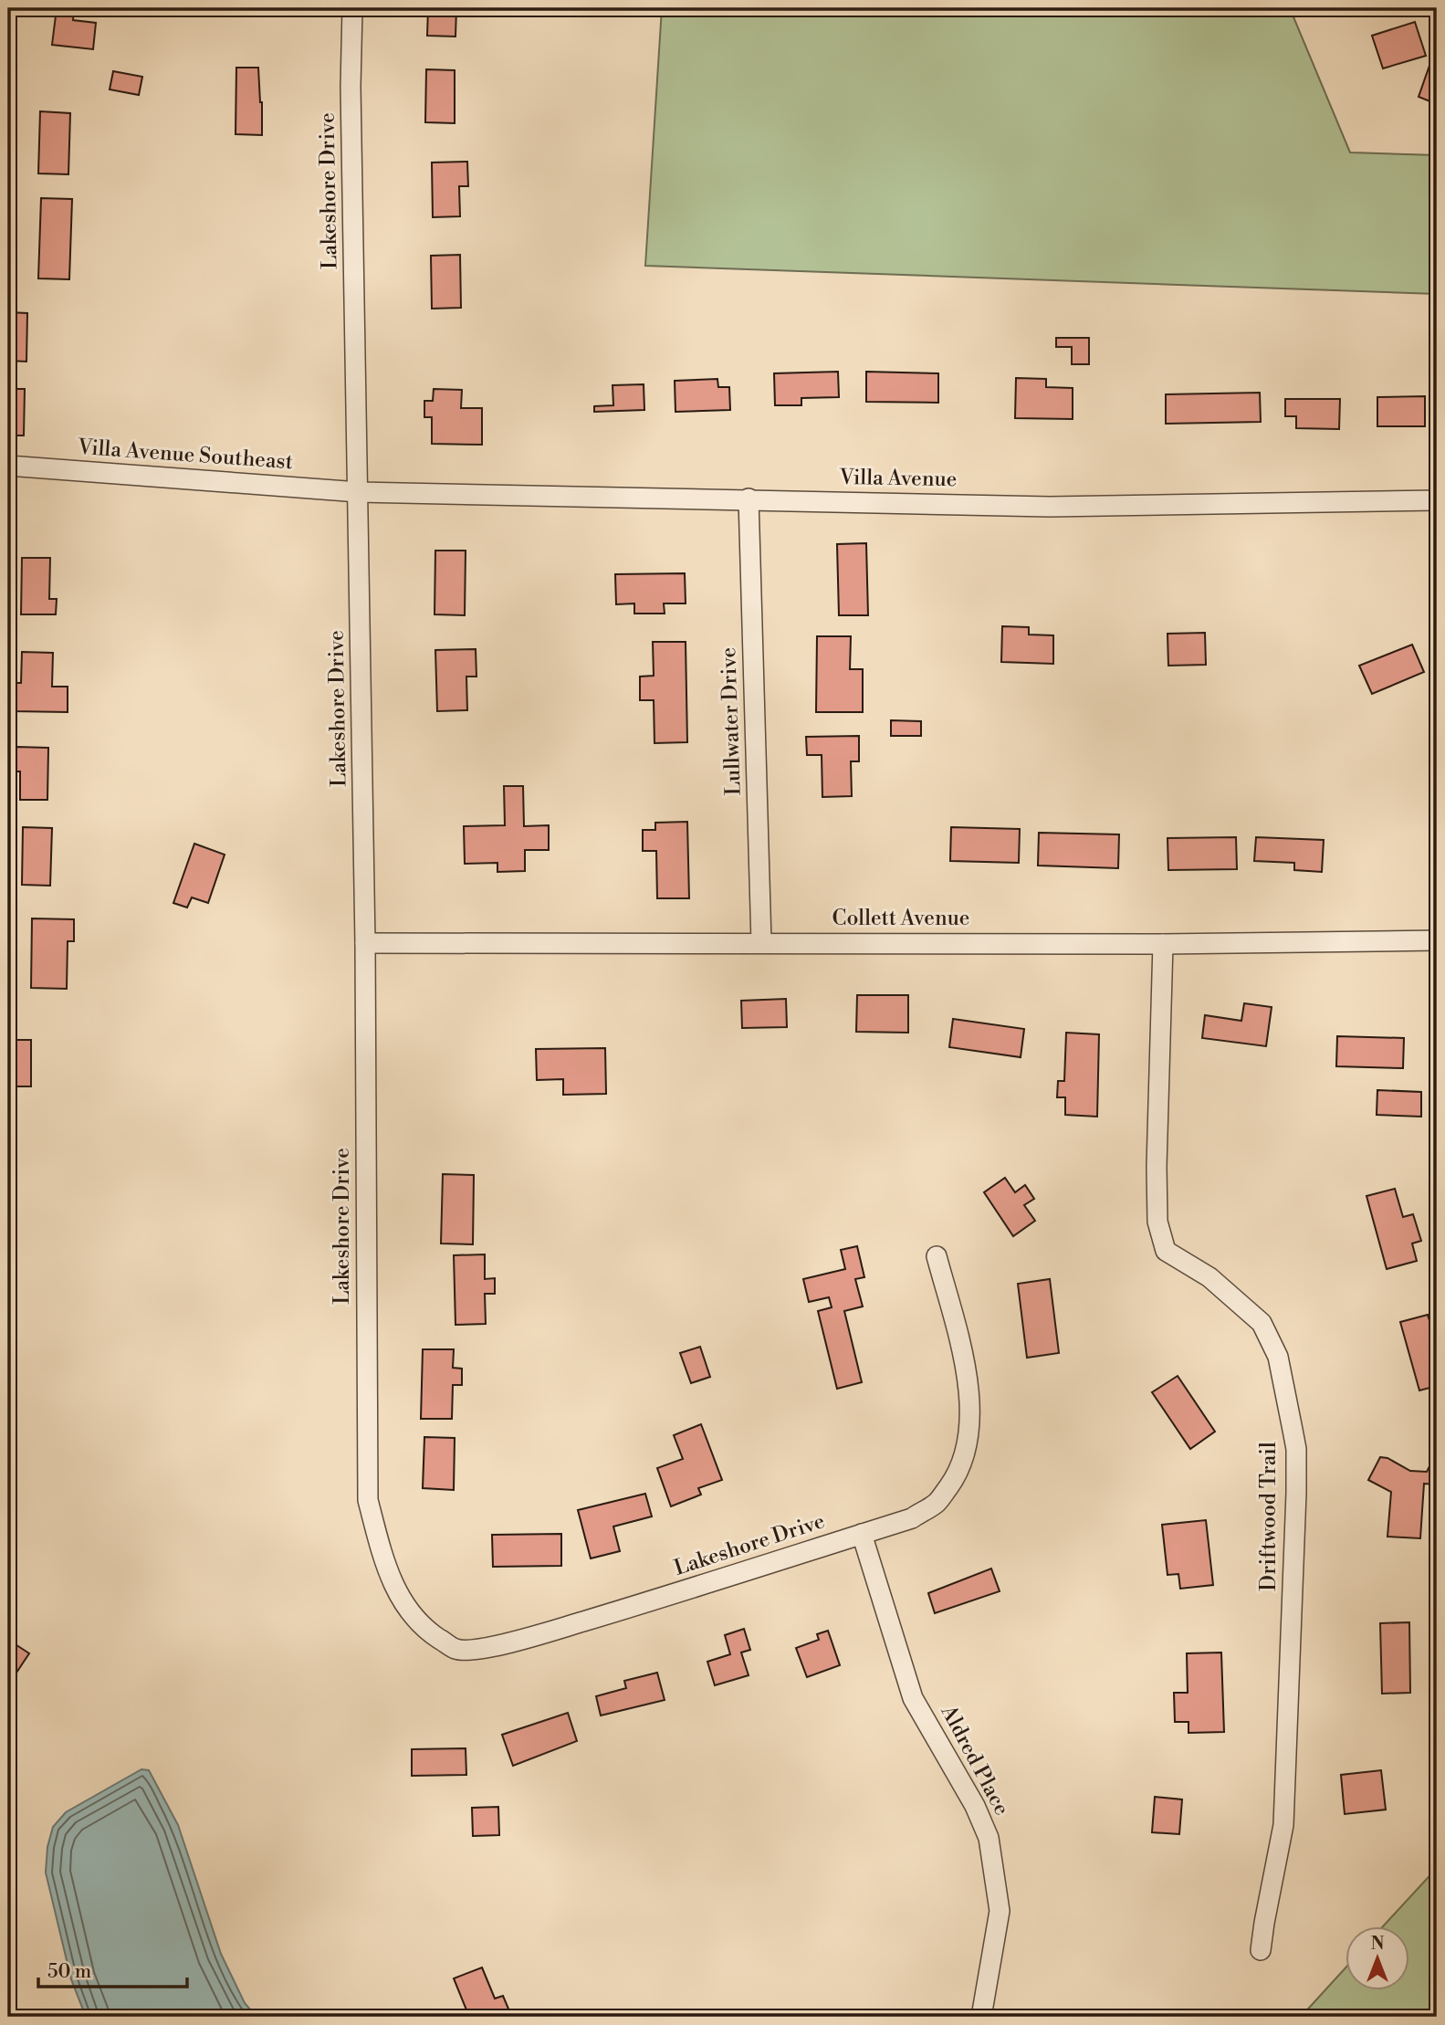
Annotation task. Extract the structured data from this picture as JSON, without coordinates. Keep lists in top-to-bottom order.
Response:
{
  "streets": {
    "street": [
      "Lakeshore Drive",
      "Villa Avenue Southeast",
      "Villa Avenue",
      "Lullwater Drive",
      "Collett Avenue",
      "Driftwood Trail",
      "Aldred Place"
    ]
  },
  "crossings": [
    ["Lakeshore Drive", "Villa Avenue Southeast"],
    ["Lakeshore Drive", "Villa Avenue"],
    ["Lakeshore Drive", "Collett Avenue"],
    ["Lakeshore Drive", "Aldred Place"],
    ["Villa Avenue Southeast", "Villa Avenue"],
    ["Villa Avenue", "Lullwater Drive"],
    ["Lullwater Drive", "Collett Avenue"],
    ["Collett Avenue", "Driftwood Trail"]
  ],
  "scale_bar": "50 m",
  "north": "top"
}
